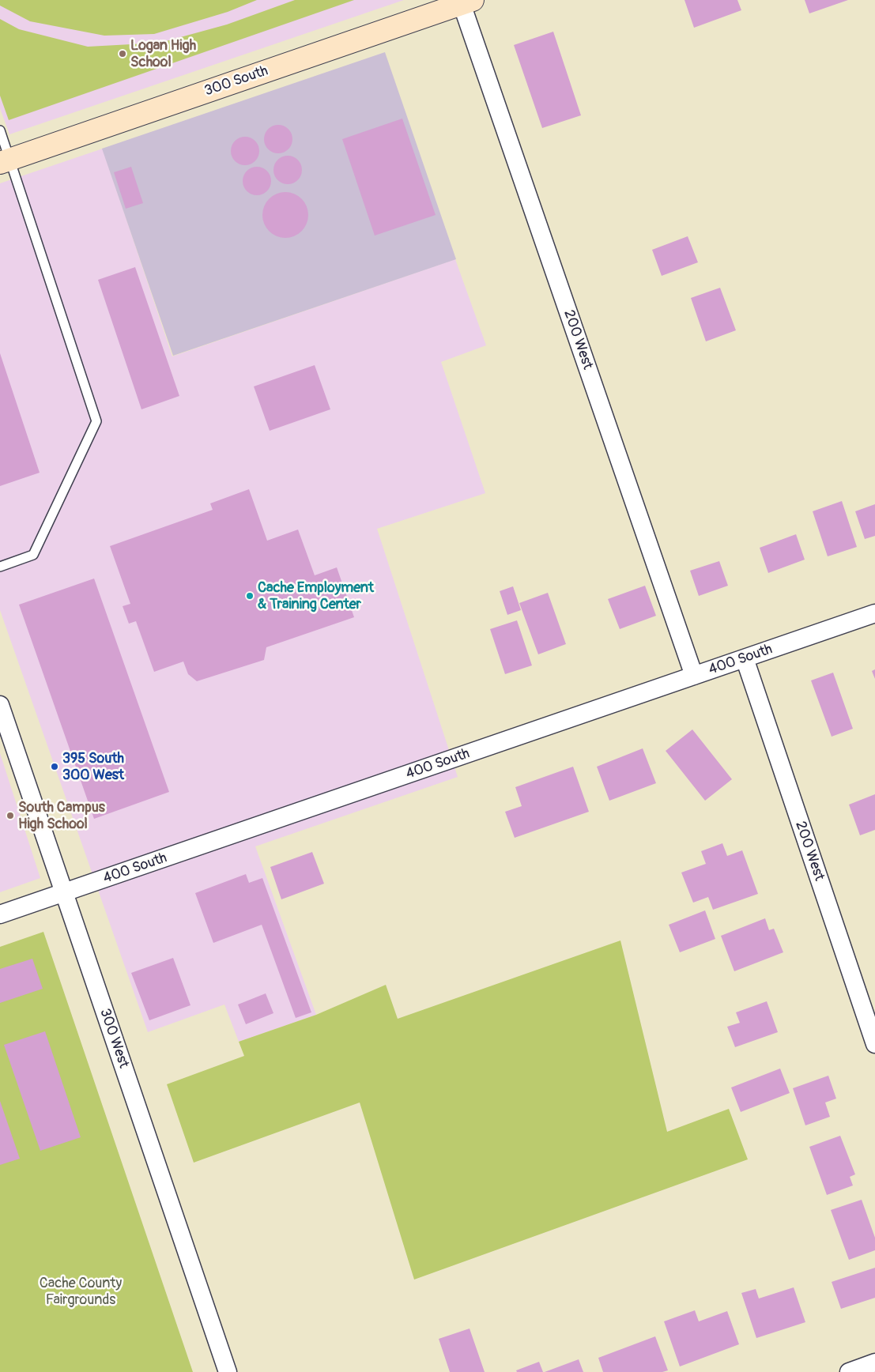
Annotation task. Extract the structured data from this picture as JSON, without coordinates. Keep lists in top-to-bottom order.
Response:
{
  "streets": {
    "street": [
      "300 South",
      "200 West",
      "400 South",
      "300 West"
    ]
  },
  "crossings": [
    ["300 South", "200 West"],
    ["200 West", "400 South"],
    ["400 South", "300 West"]
  ],
  "parks": ["Cache County Fairgrounds"],
  "places": [
    "Logan High School",
    "Cache Employment & Training Center",
    "395 South 300 West",
    "South Campus High School"
  ]
}
